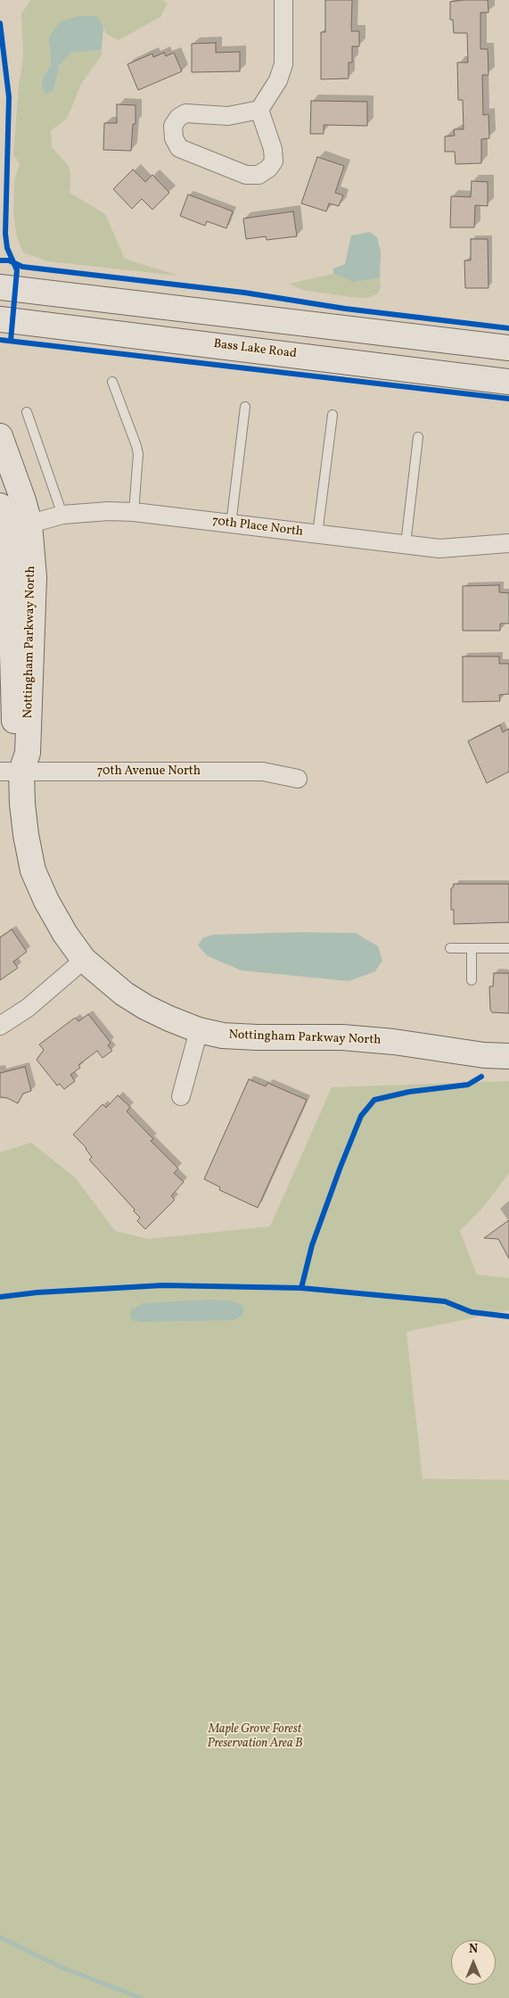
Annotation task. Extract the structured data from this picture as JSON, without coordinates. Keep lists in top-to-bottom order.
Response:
{
  "streets": {
    "main road": ["Bass Lake Road", "Nottingham Parkway North"],
    "street": ["70th Place North", "70th Avenue North"]
  },
  "crossings": [
    ["70th Place North", "Nottingham Parkway North"],
    ["Nottingham Parkway North", "70th Avenue North"]
  ],
  "parks": ["Maple Grove Forest Preservation Area B"],
  "north": "top"
}
